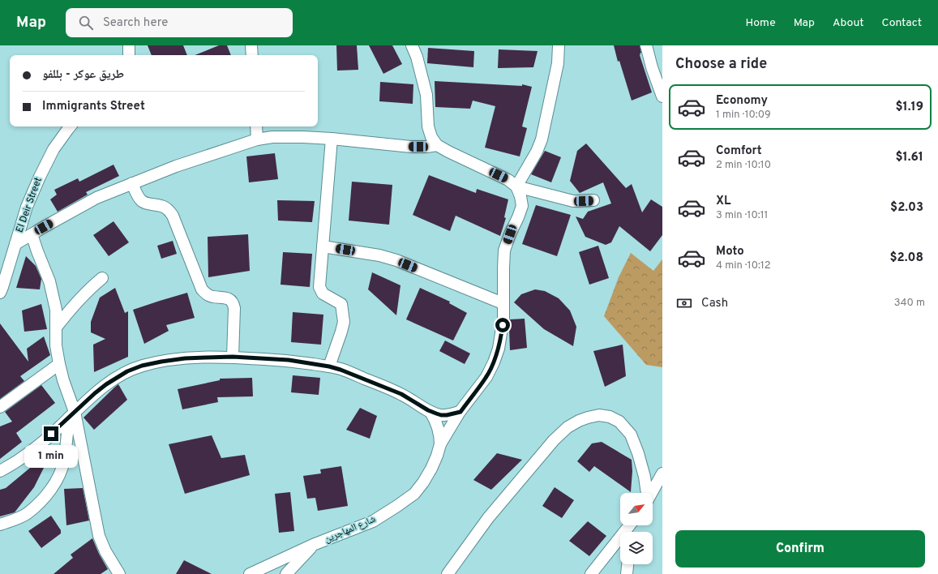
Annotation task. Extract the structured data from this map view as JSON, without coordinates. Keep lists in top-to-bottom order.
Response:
{
  "streets": {
    "street": ["El Deir Street", "شارع المهاجرين"]
  },
  "north": "top right",
  "page": {
    "header": "Map",
    "search": "Search here",
    "nav": [
      "Home",
      "Map",
      "About",
      "Contact"
    ],
    "heading": "Choose a ride",
    "banner": ["طريق عوكر - بللفو", "Immigrants Street"],
    "list": [
      {
        "name": "Economy",
        "note": "1 min · 10:09",
        "value": "$1.19"
      },
      {
        "name": "Comfort",
        "note": "2 min · 10:10",
        "value": "$1.61"
      },
      {
        "name": "XL",
        "note": "3 min · 10:11",
        "value": "$2.03"
      },
      {
        "name": "Moto",
        "note": "4 min · 10:12",
        "value": "$2.08"
      }
    ],
    "pay": ["Cash", "340 m"],
    "bubble": "1 min",
    "buttons": "Confirm"
  }
}
